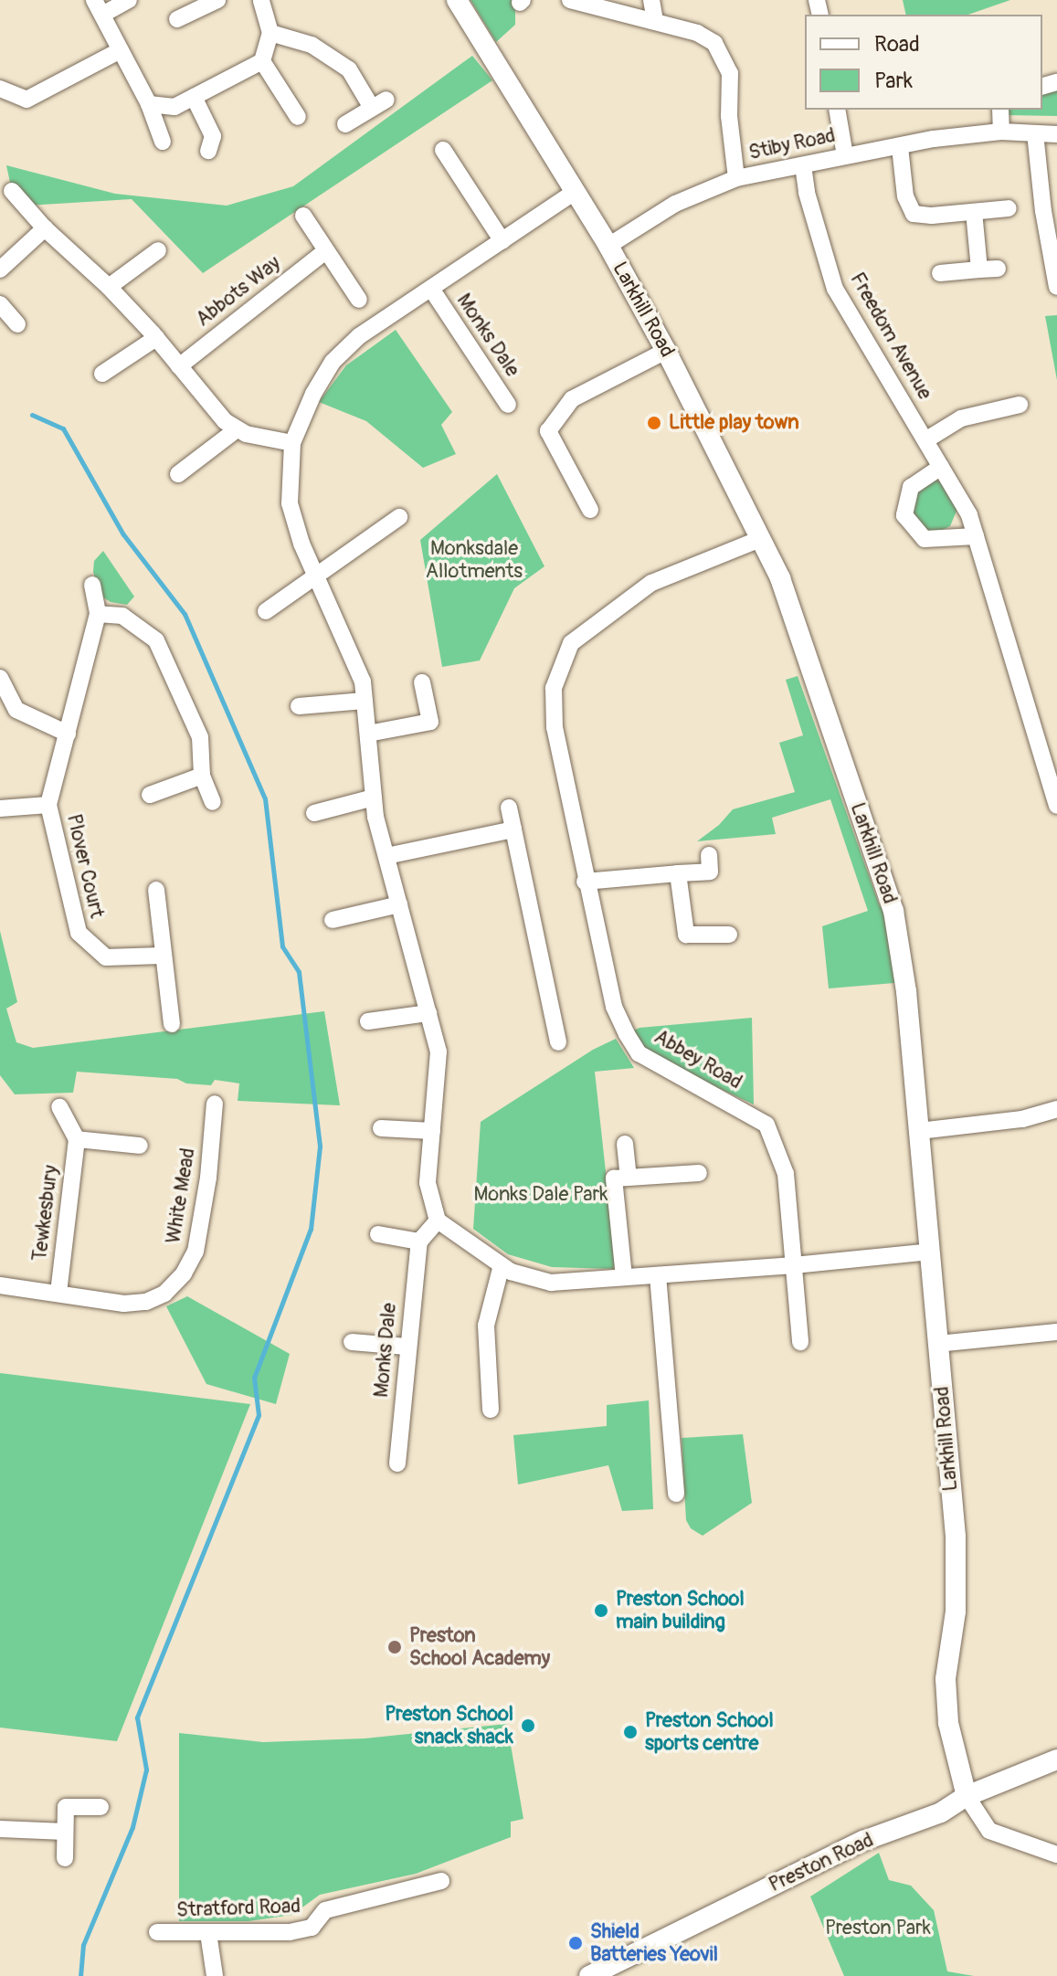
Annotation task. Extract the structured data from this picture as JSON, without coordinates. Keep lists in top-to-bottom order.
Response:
{
  "streets": {
    "street": [
      "Stiby Road",
      "Abbots Way",
      "Larkhill Road",
      "Monks Dale",
      "Freedom Avenue",
      "Plover Court",
      "Abbey Road",
      "White Mead",
      "Tewkesbury",
      "Preston Road",
      "Stratford Road"
    ]
  },
  "crossings": [
    ["Stiby Road", "Larkhill Road"],
    ["Stiby Road", "Freedom Avenue"],
    ["Larkhill Road", "Monks Dale"],
    ["Larkhill Road", "Abbey Road"],
    ["Larkhill Road", "Preston Road"],
    ["White Mead", "Tewkesbury"]
  ],
  "parks": ["Monksdale Allotments", "Monks Dale Park", "Preston Park"],
  "places": [
    "Little play town",
    "Preston School main building",
    "Preston School Academy",
    "Preston School snack shack",
    "Preston School sports centre",
    "Shield Batteries Yeovil"
  ],
  "legend": ["Road", "Park"]
}
